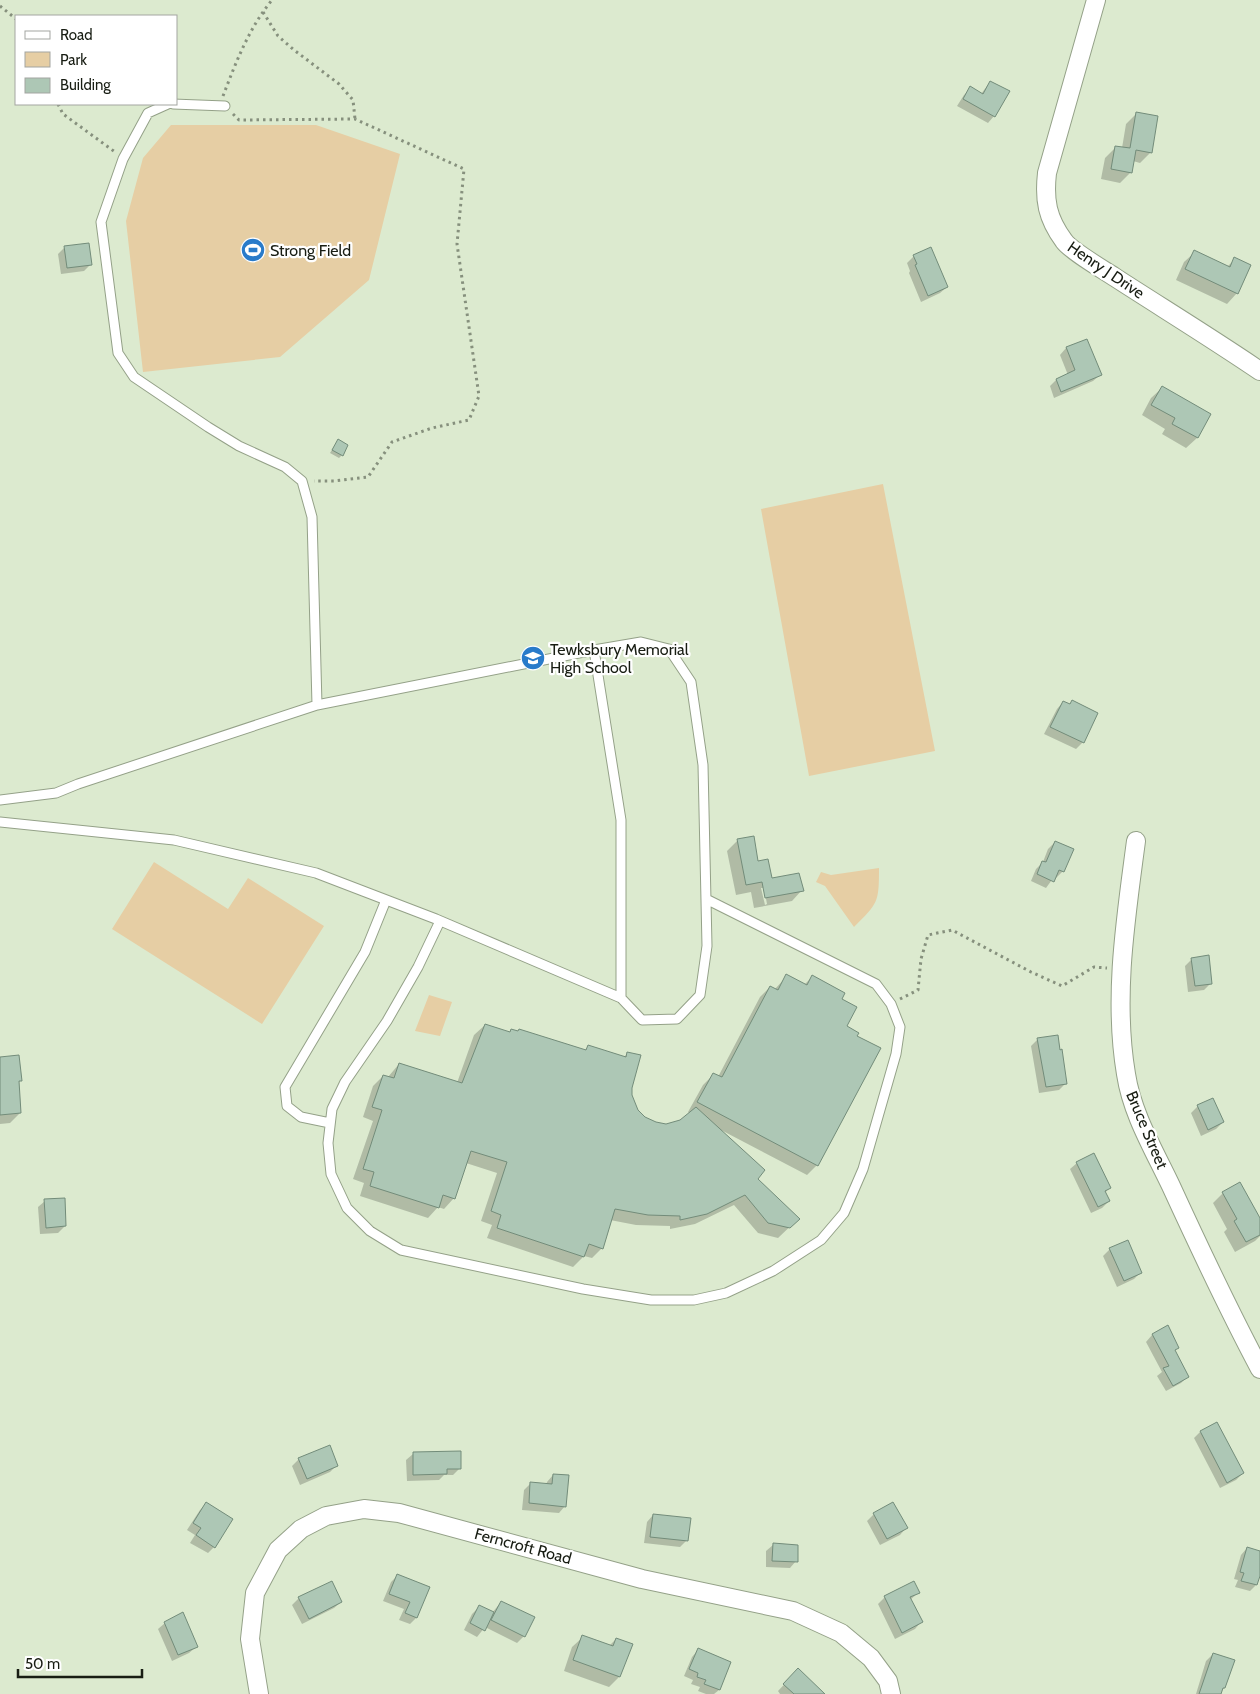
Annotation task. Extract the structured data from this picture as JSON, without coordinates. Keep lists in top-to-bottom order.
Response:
{
  "streets": {
    "street": ["Henry J Drive", "Bruce Street", "Ferncroft Road"]
  },
  "places": {
    "sports": ["Strong Field"],
    "school or university": ["Tewksbury Memorial High School"]
  },
  "legend": ["Road", "Park", "Building"],
  "scale_bar": "50 m"
}
